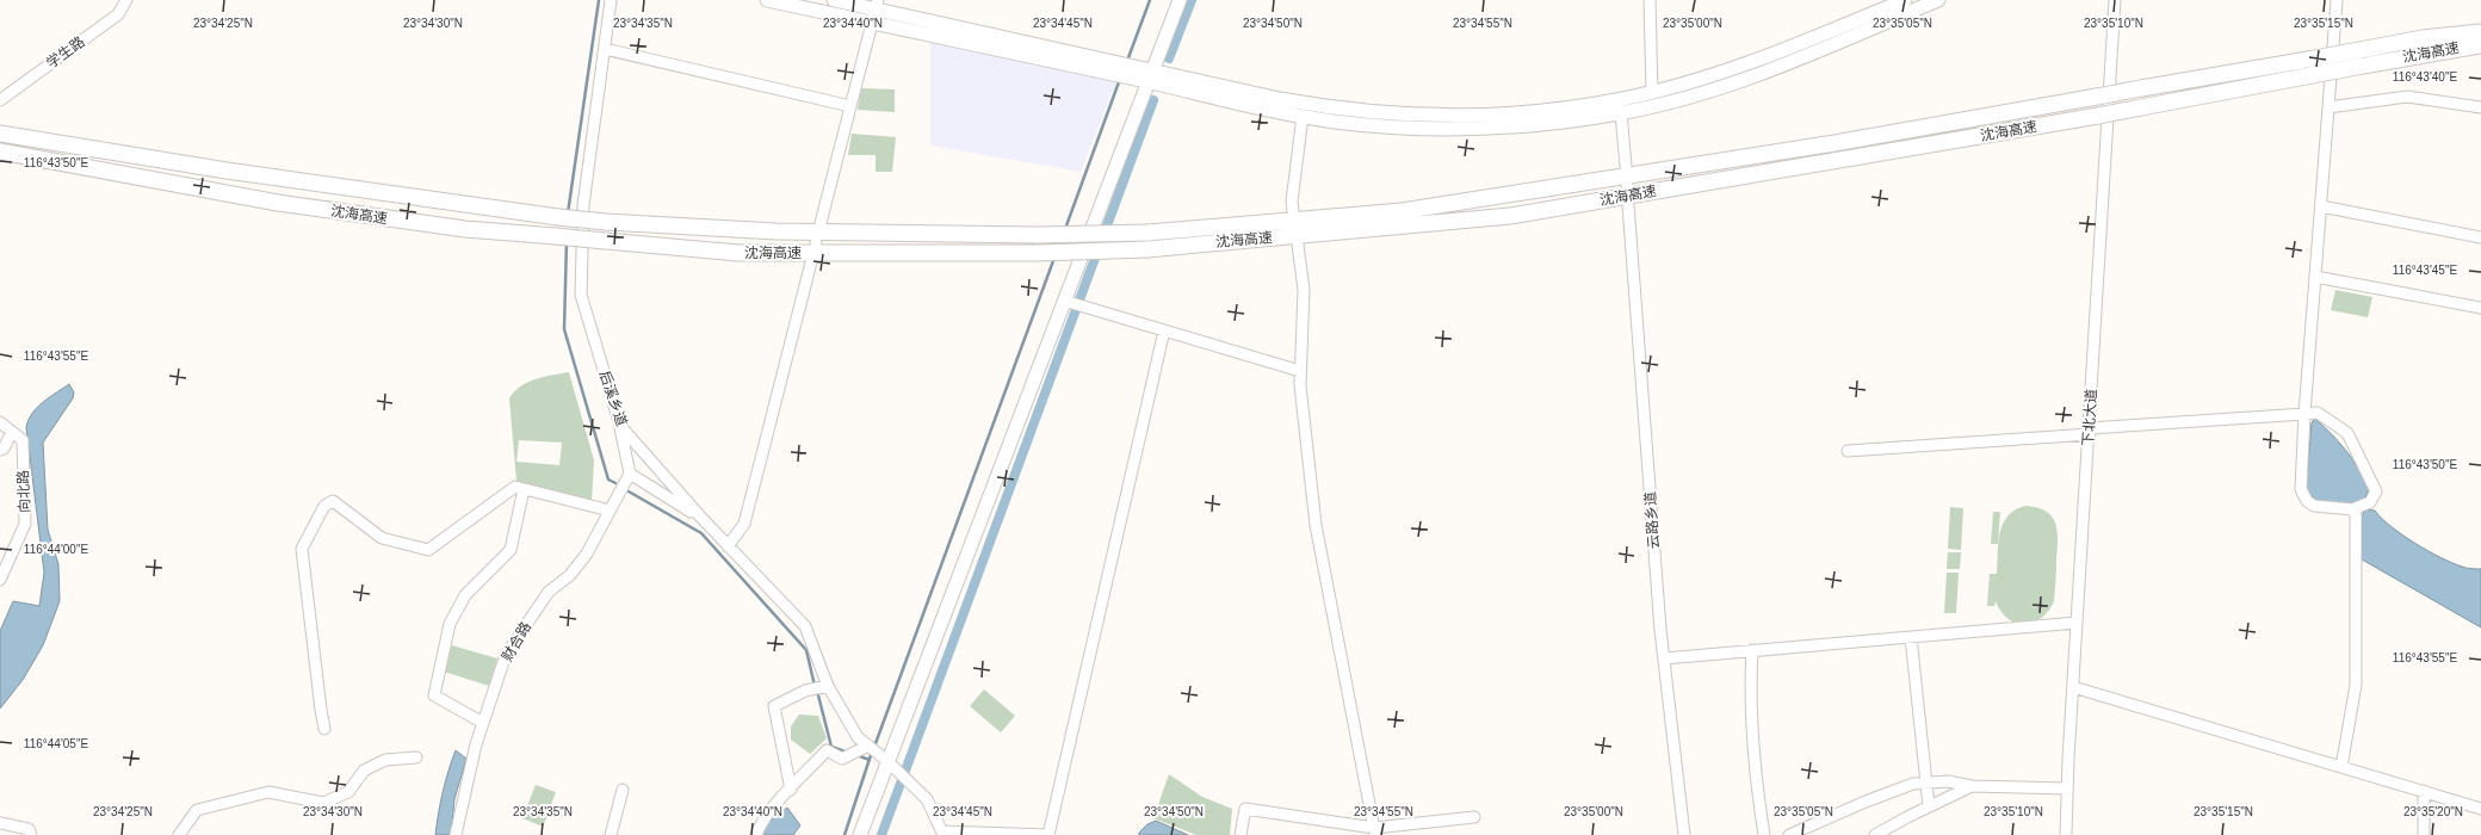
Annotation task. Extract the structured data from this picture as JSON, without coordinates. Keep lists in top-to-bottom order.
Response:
{
  "streets": {
    "highway": ["沈海高速"],
    "street": [
      "学生路",
      "后溪乡道",
      "下北大道",
      "向北路",
      "云路乡道",
      "财合路"
    ]
  },
  "coordinates": [
    "23°34'25\"N",
    "23°34'30\"N",
    "23°34'35\"N",
    "23°34'40\"N",
    "23°34'45\"N",
    "23°34'50\"N",
    "23°34'55\"N",
    "23°35'00\"N",
    "23°35'05\"N",
    "23°35'10\"N",
    "23°35'15\"N",
    "116°43'40\"E",
    "116°43'50\"E",
    "116°43'45\"E",
    "116°43'55\"E",
    "116°44'00\"E",
    "116°44'05\"E",
    "23°35'20\"N"
  ]
}
